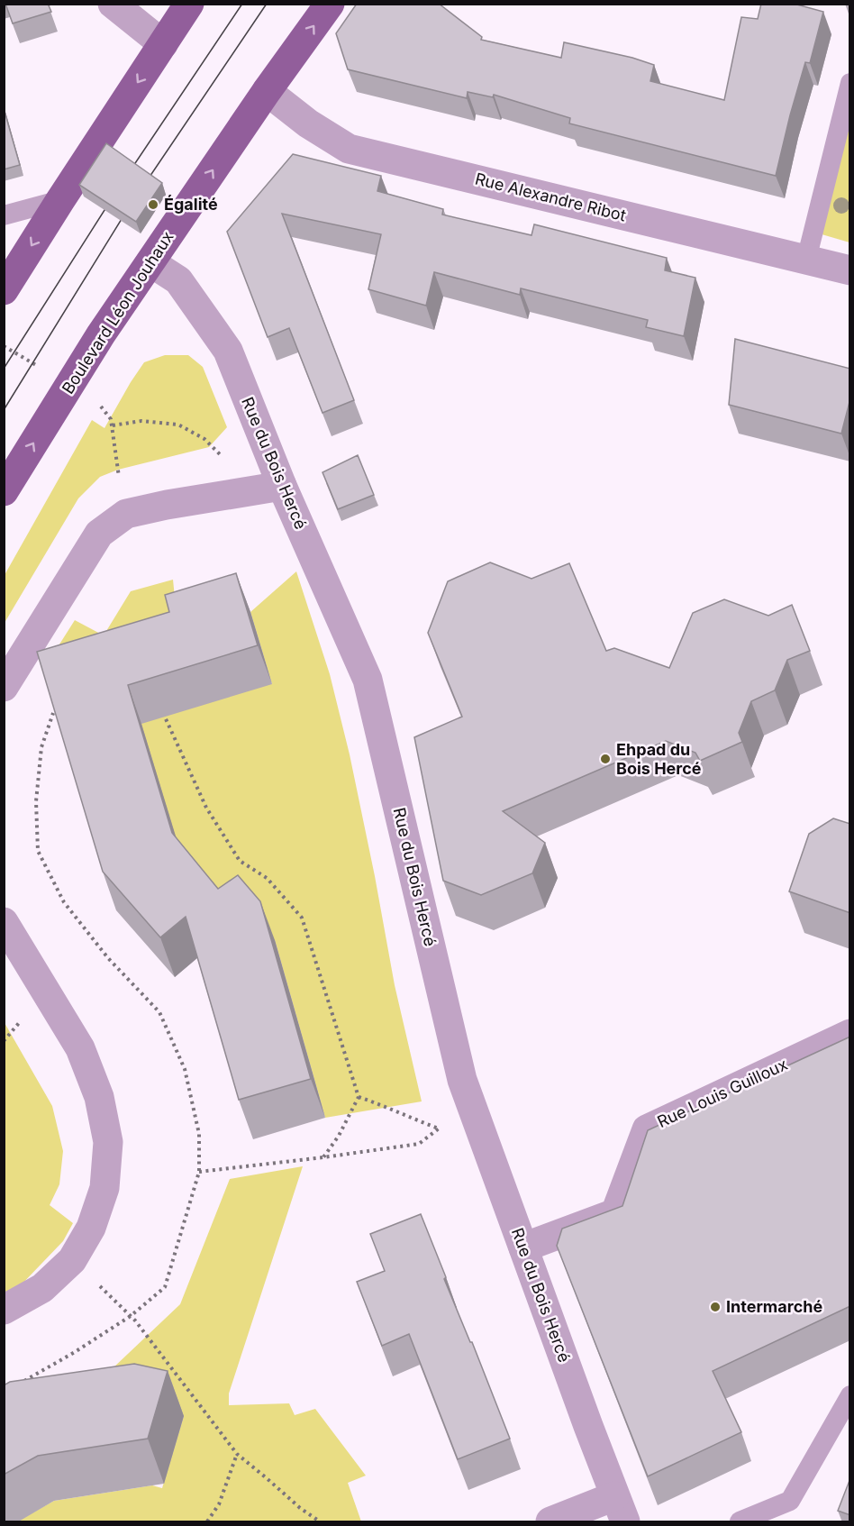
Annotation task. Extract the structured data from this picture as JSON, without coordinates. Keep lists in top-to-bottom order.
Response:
{
  "streets": {
    "main road": ["Boulevard Léon Jouhaux"],
    "street": ["Rue Alexandre Ribot", "Rue du Bois Hercé", "Rue Louis Guilloux"]
  },
  "crossings": [
    ["Rue Alexandre Ribot", "Boulevard Léon Jouhaux"],
    ["Boulevard Léon Jouhaux", "Rue du Bois Hercé"],
    ["Rue du Bois Hercé", "Rue Louis Guilloux"]
  ],
  "places": ["Égalité", "Ehpad du Bois Hercé", "Intermarché"]
}
